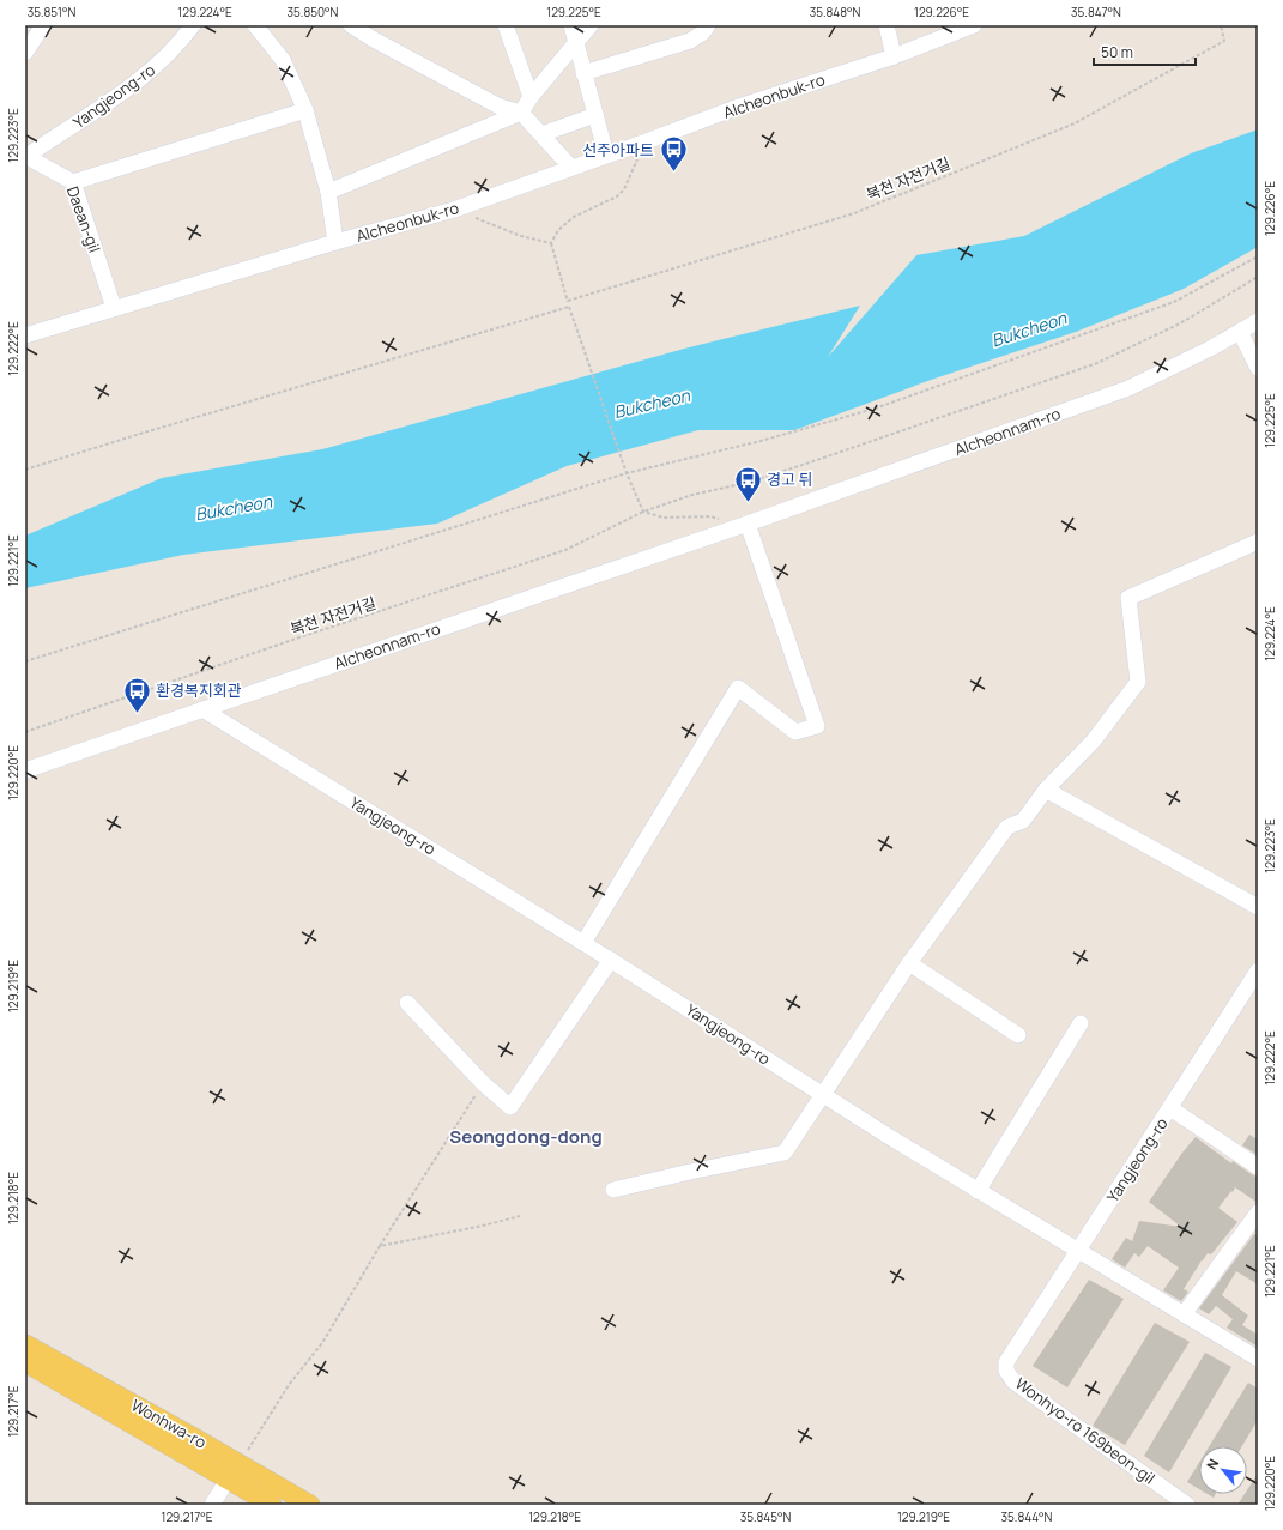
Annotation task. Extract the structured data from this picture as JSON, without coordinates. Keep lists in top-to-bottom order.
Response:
{
  "streets": {
    "main road": ["Wonhwa-ro"],
    "street": [
      "Yangjeong-ro",
      "Alcheonbuk-ro",
      "Daean-gil",
      "Alcheonnam-ro",
      "Wonhyo-ro 169beon-gil"
    ],
    "path": ["북천 자전거길"]
  },
  "crossings": [
    ["Yangjeong-ro", "Daean-gil"],
    ["Yangjeong-ro", "Alcheonnam-ro"],
    ["Yangjeong-ro", "Wonhyo-ro 169beon-gil"],
    ["Alcheonbuk-ro", "Daean-gil"]
  ],
  "districts": ["Seongdong-dong"],
  "water": ["Bukcheon"],
  "places": {
    "bus stop": ["선주아파트", "경고 뒤", "환경복지회관"]
  },
  "scale_bar": "50 m",
  "north": "top left",
  "coordinates": [
    "35.851°N",
    "129.224°E",
    "35.850°N",
    "129.225°E",
    "35.848°N",
    "129.226°E",
    "35.847°N",
    "129.223°E",
    "129.222°E",
    "129.221°E",
    "129.220°E",
    "129.219°E",
    "129.218°E",
    "129.217°E",
    "35.845°N",
    "35.844°N"
  ]
}
